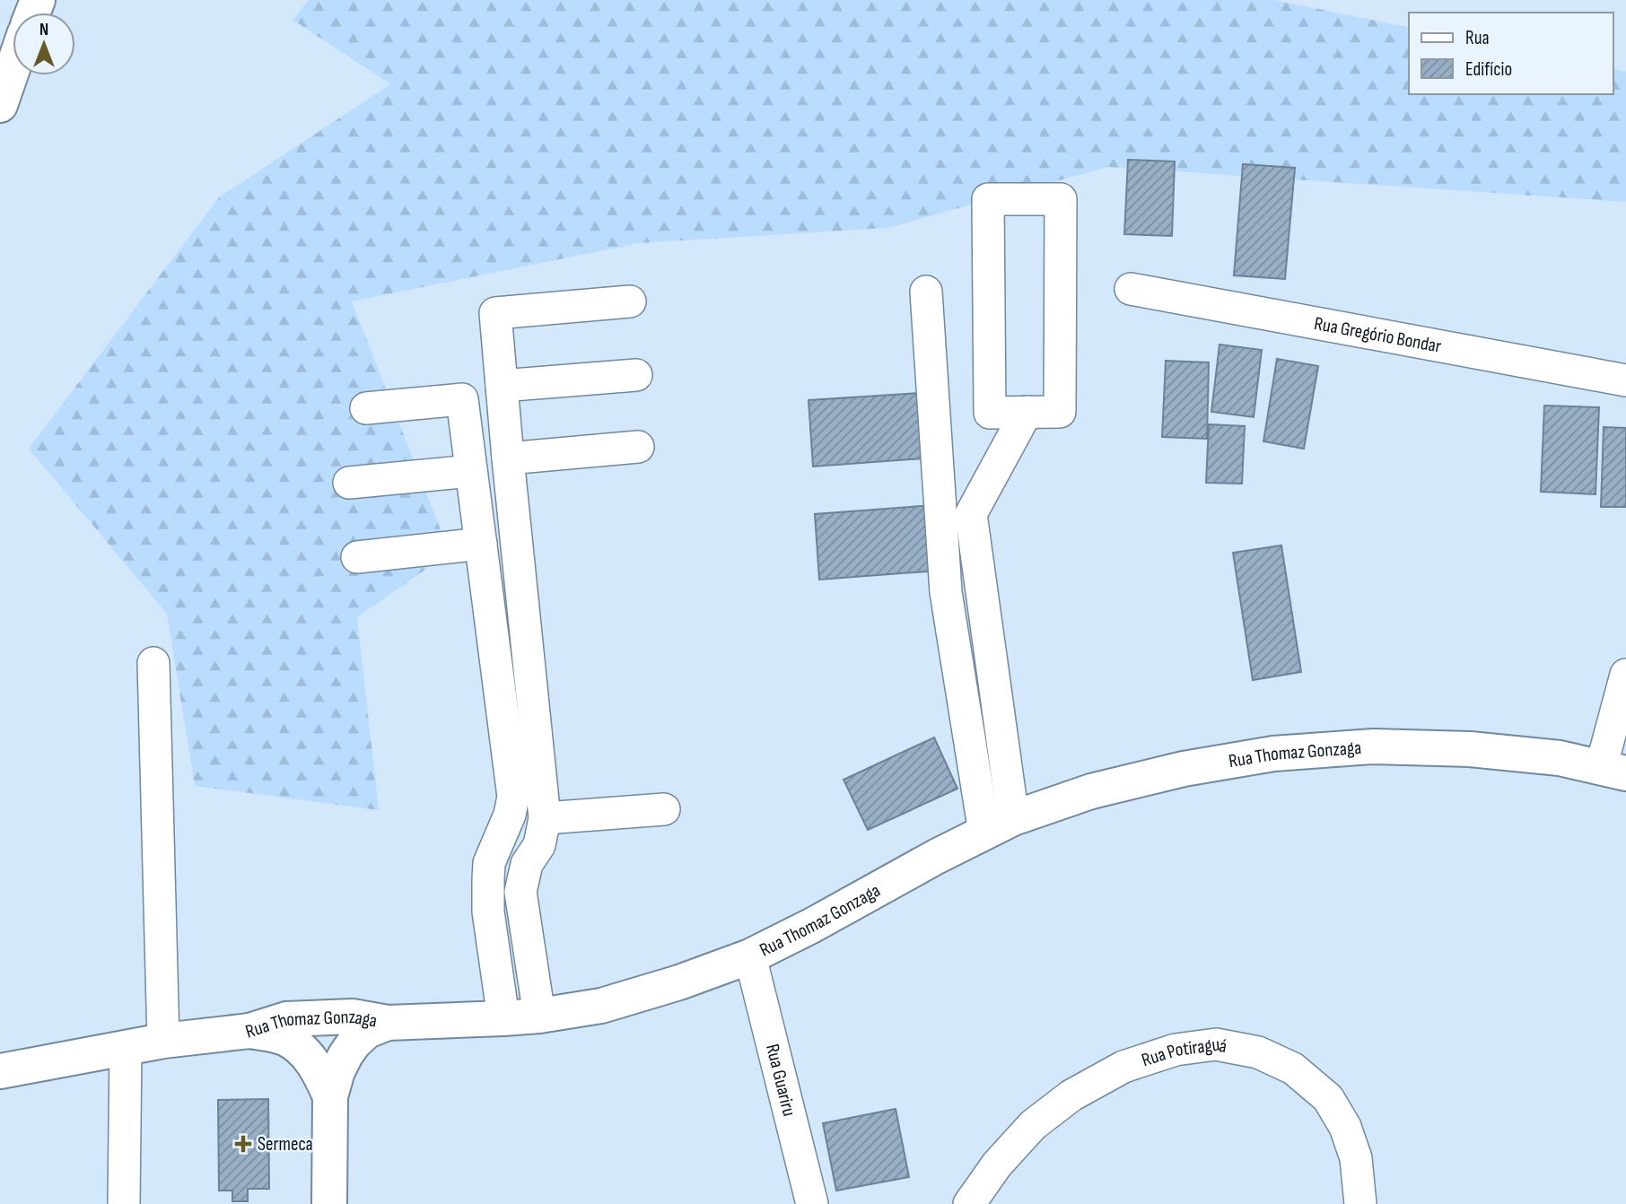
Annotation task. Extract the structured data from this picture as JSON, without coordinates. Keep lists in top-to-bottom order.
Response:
{
  "streets": {
    "main road": ["Rua Thomaz Gonzaga"],
    "street": ["Rua Gregório Bondar", "Rua Potiraguá", "Rua Guariru"]
  },
  "crossings": [
    ["Rua Thomaz Gonzaga", "Rua Guariru"]
  ],
  "places": {
    "health": ["Sermeca"]
  },
  "legend": ["Rua", "Edifício"],
  "north": "top"
}
